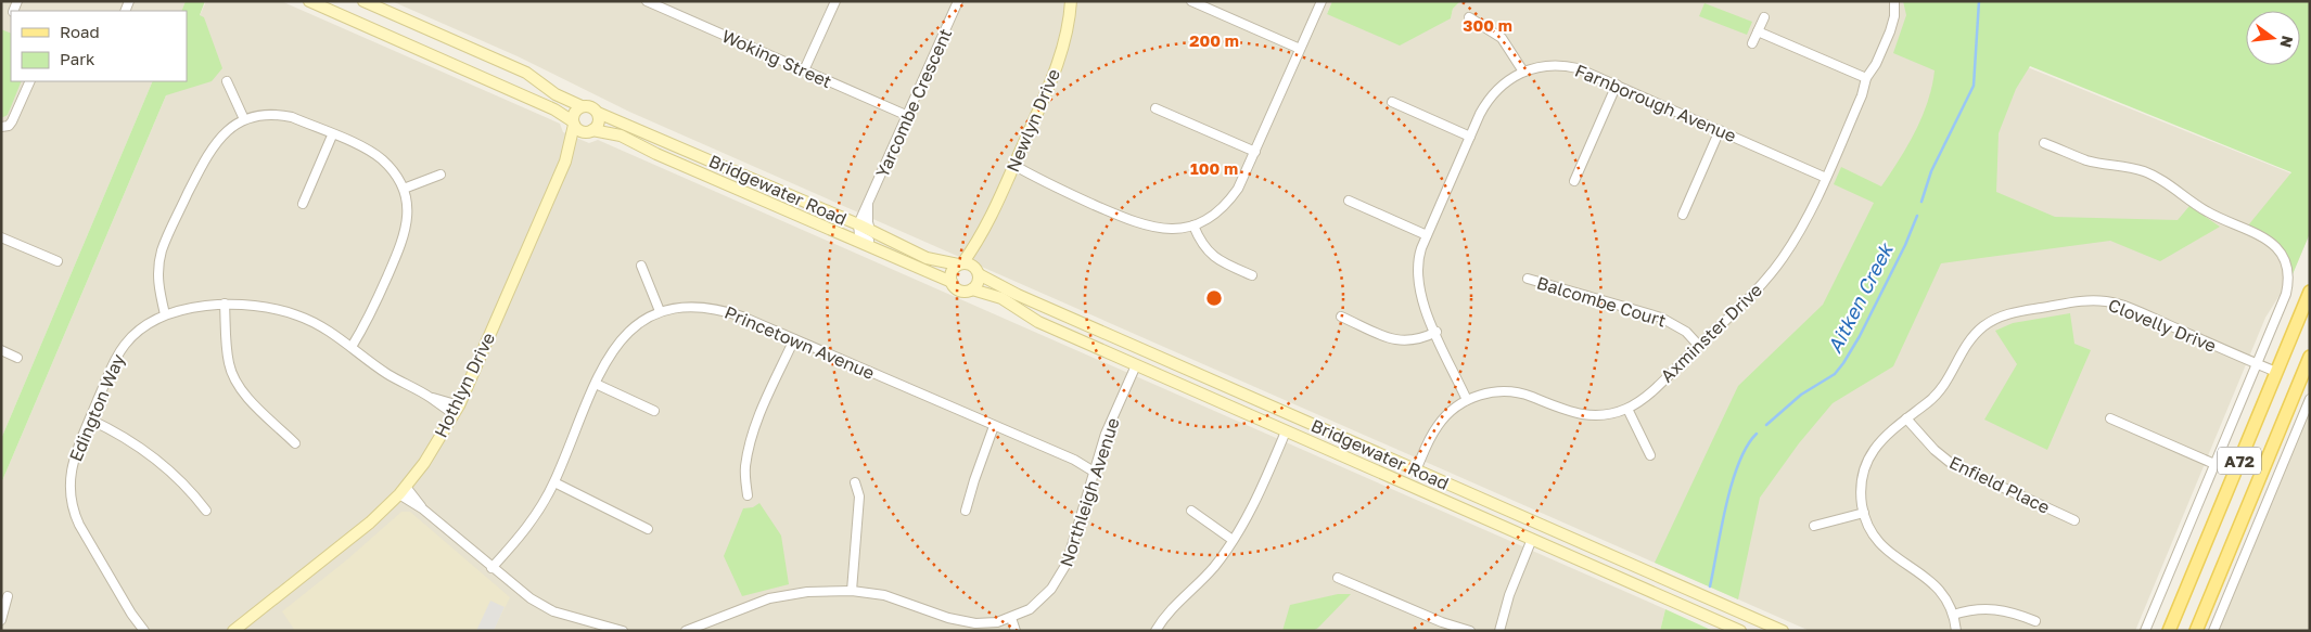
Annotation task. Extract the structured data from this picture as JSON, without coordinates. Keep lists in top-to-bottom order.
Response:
{
  "streets": {
    "main road": ["A72"],
    "street": [
      "Woking Street",
      "Yarcombe Crescent",
      "Farnborough Avenue",
      "Newlyn Drive",
      "Bridgewater Road",
      "Balcombe Court",
      "Clovelly Drive",
      "Axminster Drive",
      "Princetown Avenue",
      "Hothlyn Drive",
      "Edington Way",
      "Enfield Place",
      "Northleigh Avenue"
    ]
  },
  "crossings": [
    ["Woking Street", "Yarcombe Crescent"],
    ["Yarcombe Crescent", "Bridgewater Road"],
    ["Farnborough Avenue", "Axminster Drive"],
    ["Newlyn Drive", "Bridgewater Road"],
    ["Bridgewater Road", "Axminster Drive"],
    ["Bridgewater Road", "Hothlyn Drive"],
    ["Bridgewater Road", "Northleigh Avenue"],
    ["Balcombe Court", "Axminster Drive"],
    ["Clovelly Drive", "A72"],
    ["Clovelly Drive", "Enfield Place"],
    ["Princetown Avenue", "Northleigh Avenue"],
    ["Hothlyn Drive", "Edington Way"]
  ],
  "water": ["Aitken Creek"],
  "legend": ["Road", "Park"],
  "north": "right",
  "rings": ["300 m", "200 m", "100 m"]
}
